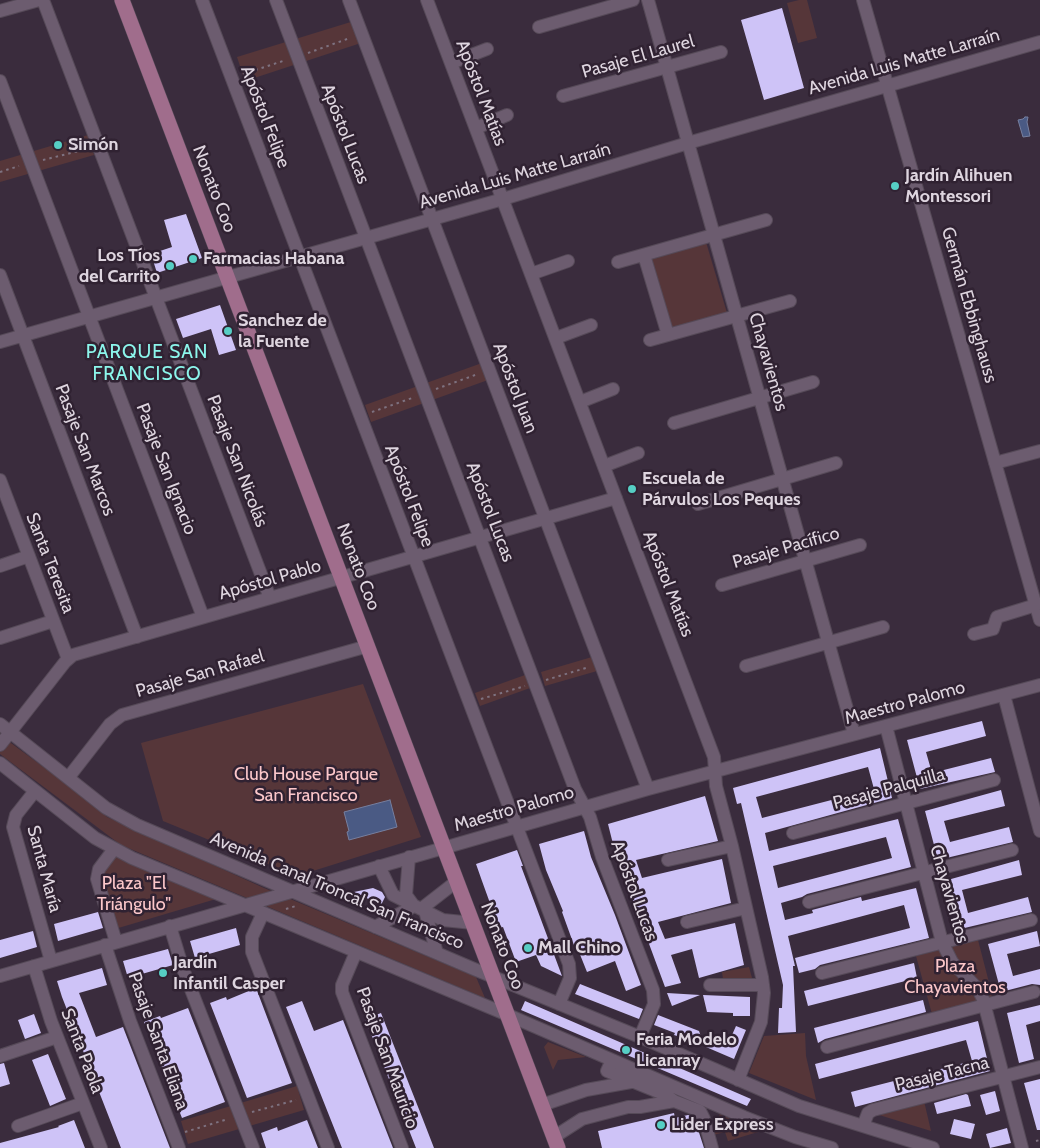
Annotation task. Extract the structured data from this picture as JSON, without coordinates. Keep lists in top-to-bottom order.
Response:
{
  "streets": {
    "main road": ["Nonato Coo"],
    "street": [
      "Pasaje El Laurel",
      "Avenida Luis Matte Larraín",
      "Apóstol Matías",
      "Apóstol Felipe",
      "Apóstol Lucas",
      "Germán Ebbinghauss",
      "Chayavientos",
      "Apóstol Juan",
      "Pasaje San Marcos",
      "Pasaje San Nicolás",
      "Pasaje San Ignacio",
      "Pasaje Pacífico",
      "Santa Teresita",
      "Apóstol Pablo",
      "Pasaje San Rafael",
      "Maestro Palomo",
      "Pasaje Palquilla",
      "Santa María",
      "Avenida Canal Troncal San Francisco",
      "Pasaje Santa Eliana",
      "Santa Paola",
      "Pasaje San Mauricio",
      "Pasaje Tacna"
    ]
  },
  "crossings": [
    ["Pasaje El Laurel", "Chayavientos"],
    ["Avenida Luis Matte Larraín", "Apóstol Matías"],
    ["Avenida Luis Matte Larraín", "Apóstol Felipe"],
    ["Avenida Luis Matte Larraín", "Apóstol Lucas"],
    ["Avenida Luis Matte Larraín", "Nonato Coo"],
    ["Avenida Luis Matte Larraín", "Germán Ebbinghauss"],
    ["Avenida Luis Matte Larraín", "Chayavientos"],
    ["Avenida Luis Matte Larraín", "Apóstol Juan"],
    ["Avenida Luis Matte Larraín", "Pasaje San Marcos"],
    ["Avenida Luis Matte Larraín", "Pasaje San Nicolás"],
    ["Avenida Luis Matte Larraín", "Pasaje San Ignacio"],
    ["Apóstol Matías", "Apóstol Pablo"],
    ["Apóstol Matías", "Maestro Palomo"],
    ["Apóstol Matías", "Avenida Canal Troncal San Francisco"],
    ["Apóstol Felipe", "Apóstol Pablo"],
    ["Apóstol Felipe", "Maestro Palomo"],
    ["Apóstol Felipe", "Avenida Canal Troncal San Francisco"],
    ["Apóstol Lucas", "Apóstol Pablo"],
    ["Apóstol Lucas", "Maestro Palomo"],
    ["Apóstol Lucas", "Avenida Canal Troncal San Francisco"],
    ["Nonato Coo", "Apóstol Pablo"],
    ["Nonato Coo", "Pasaje San Rafael"],
    ["Nonato Coo", "Maestro Palomo"],
    ["Nonato Coo", "Avenida Canal Troncal San Francisco"],
    ["Chayavientos", "Pasaje Pacífico"],
    ["Chayavientos", "Maestro Palomo"],
    ["Chayavientos", "Pasaje Palquilla"],
    ["Chayavientos", "Pasaje Tacna"],
    ["Apóstol Juan", "Apóstol Pablo"],
    ["Apóstol Juan", "Maestro Palomo"],
    ["Pasaje San Marcos", "Apóstol Pablo"],
    ["Pasaje San Nicolás", "Apóstol Pablo"],
    ["Pasaje San Ignacio", "Apóstol Pablo"],
    ["Santa Teresita", "Apóstol Pablo"],
    ["Apóstol Pablo", "Avenida Canal Troncal San Francisco"],
    ["Pasaje San Rafael", "Avenida Canal Troncal San Francisco"],
    ["Maestro Palomo", "Santa María"],
    ["Maestro Palomo", "Avenida Canal Troncal San Francisco"],
    ["Maestro Palomo", "Pasaje Santa Eliana"],
    ["Maestro Palomo", "Santa Paola"],
    ["Avenida Canal Troncal San Francisco", "Pasaje Tacna"]
  ],
  "districts": ["PARQUE SAN FRANCISCO"],
  "parks": ["Club House Parque San Francisco", "Plaza \"El Triángulo\"", "Plaza Chayavientos"],
  "places": [
    "Simón",
    "Jardín Alihuen Montessori",
    "Farmacias Habana",
    "Los Tíos del Carrito",
    "Sanchez de la Fuente",
    "Escuela de Párvulos Los Peques",
    "Mall Chino",
    "Jardín Infantil Casper",
    "Feria Modelo Licanray",
    "Lider Express"
  ]
}
